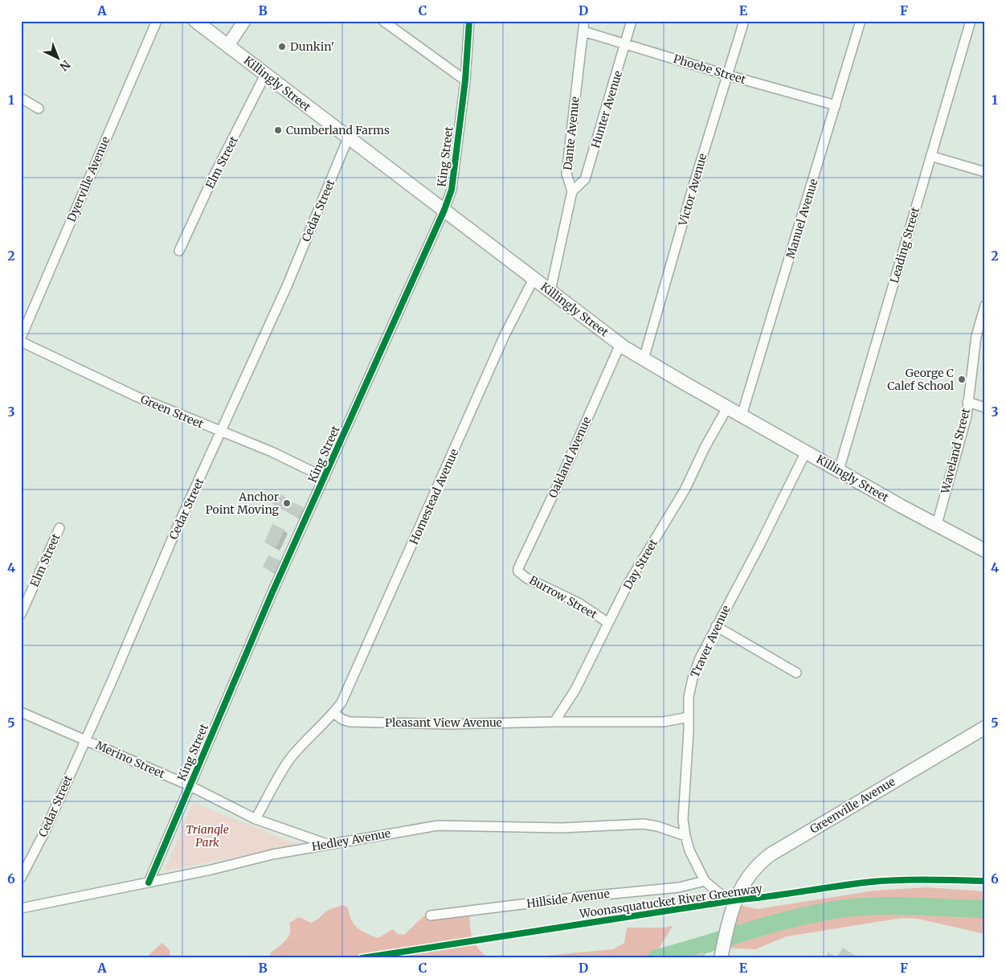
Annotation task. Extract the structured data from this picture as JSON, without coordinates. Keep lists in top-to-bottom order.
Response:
{
  "streets": {
    "main road": ["Killingly Street", "Greenville Avenue"],
    "street": [
      "Phoebe Street",
      "Hunter Avenue",
      "Dante Avenue",
      "King Street",
      "Elm Street",
      "Dyerville Avenue",
      "Victor Avenue",
      "Cedar Street",
      "Manuel Avenue",
      "Leading Street",
      "Green Street",
      "Waveland Street",
      "Oakland Avenue",
      "Homestead Avenue",
      "Day Street",
      "Burrow Street",
      "Traver Avenue",
      "Pleasant View Avenue",
      "Merino Street",
      "Hedley Avenue",
      "Hillside Avenue"
    ],
    "cycle path": ["Woonasquatucket River Greenway"]
  },
  "crossings": [
    ["Phoebe Street", "Hunter Avenue"],
    ["Phoebe Street", "Dante Avenue"],
    ["Phoebe Street", "Victor Avenue"],
    ["Phoebe Street", "Manuel Avenue"],
    ["Killingly Street", "Dante Avenue"],
    ["Killingly Street", "King Street"],
    ["Killingly Street", "Elm Street"],
    ["Killingly Street", "Victor Avenue"],
    ["Killingly Street", "Cedar Street"],
    ["Killingly Street", "Manuel Avenue"],
    ["Killingly Street", "Leading Street"],
    ["Killingly Street", "Waveland Street"],
    ["Killingly Street", "Oakland Avenue"],
    ["Killingly Street", "Homestead Avenue"],
    ["Killingly Street", "Day Street"],
    ["Killingly Street", "Traver Avenue"],
    ["Hunter Avenue", "Dante Avenue"],
    ["King Street", "Green Street"],
    ["King Street", "Merino Street"],
    ["King Street", "Hedley Avenue"],
    ["Cedar Street", "Green Street"],
    ["Cedar Street", "Merino Street"],
    ["Oakland Avenue", "Burrow Street"],
    ["Homestead Avenue", "Pleasant View Avenue"],
    ["Day Street", "Burrow Street"],
    ["Day Street", "Pleasant View Avenue"],
    ["Traver Avenue", "Pleasant View Avenue"],
    ["Traver Avenue", "Greenville Avenue"],
    ["Traver Avenue", "Hedley Avenue"],
    ["Traver Avenue", "Hillside Avenue"],
    ["Merino Street", "Hedley Avenue"]
  ],
  "parks": ["Triangle Park"],
  "places": [
    "Dunkin'",
    "Cumberland Farms",
    "George C Calef School",
    "Anchor Point Moving"
  ],
  "north": "bottom right",
  "grid": {
    "columns": [
      "A",
      "B",
      "C",
      "D",
      "E",
      "F"
    ],
    "rows": [
      "1",
      "2",
      "3",
      "4",
      "5",
      "6"
    ]
  }
}
